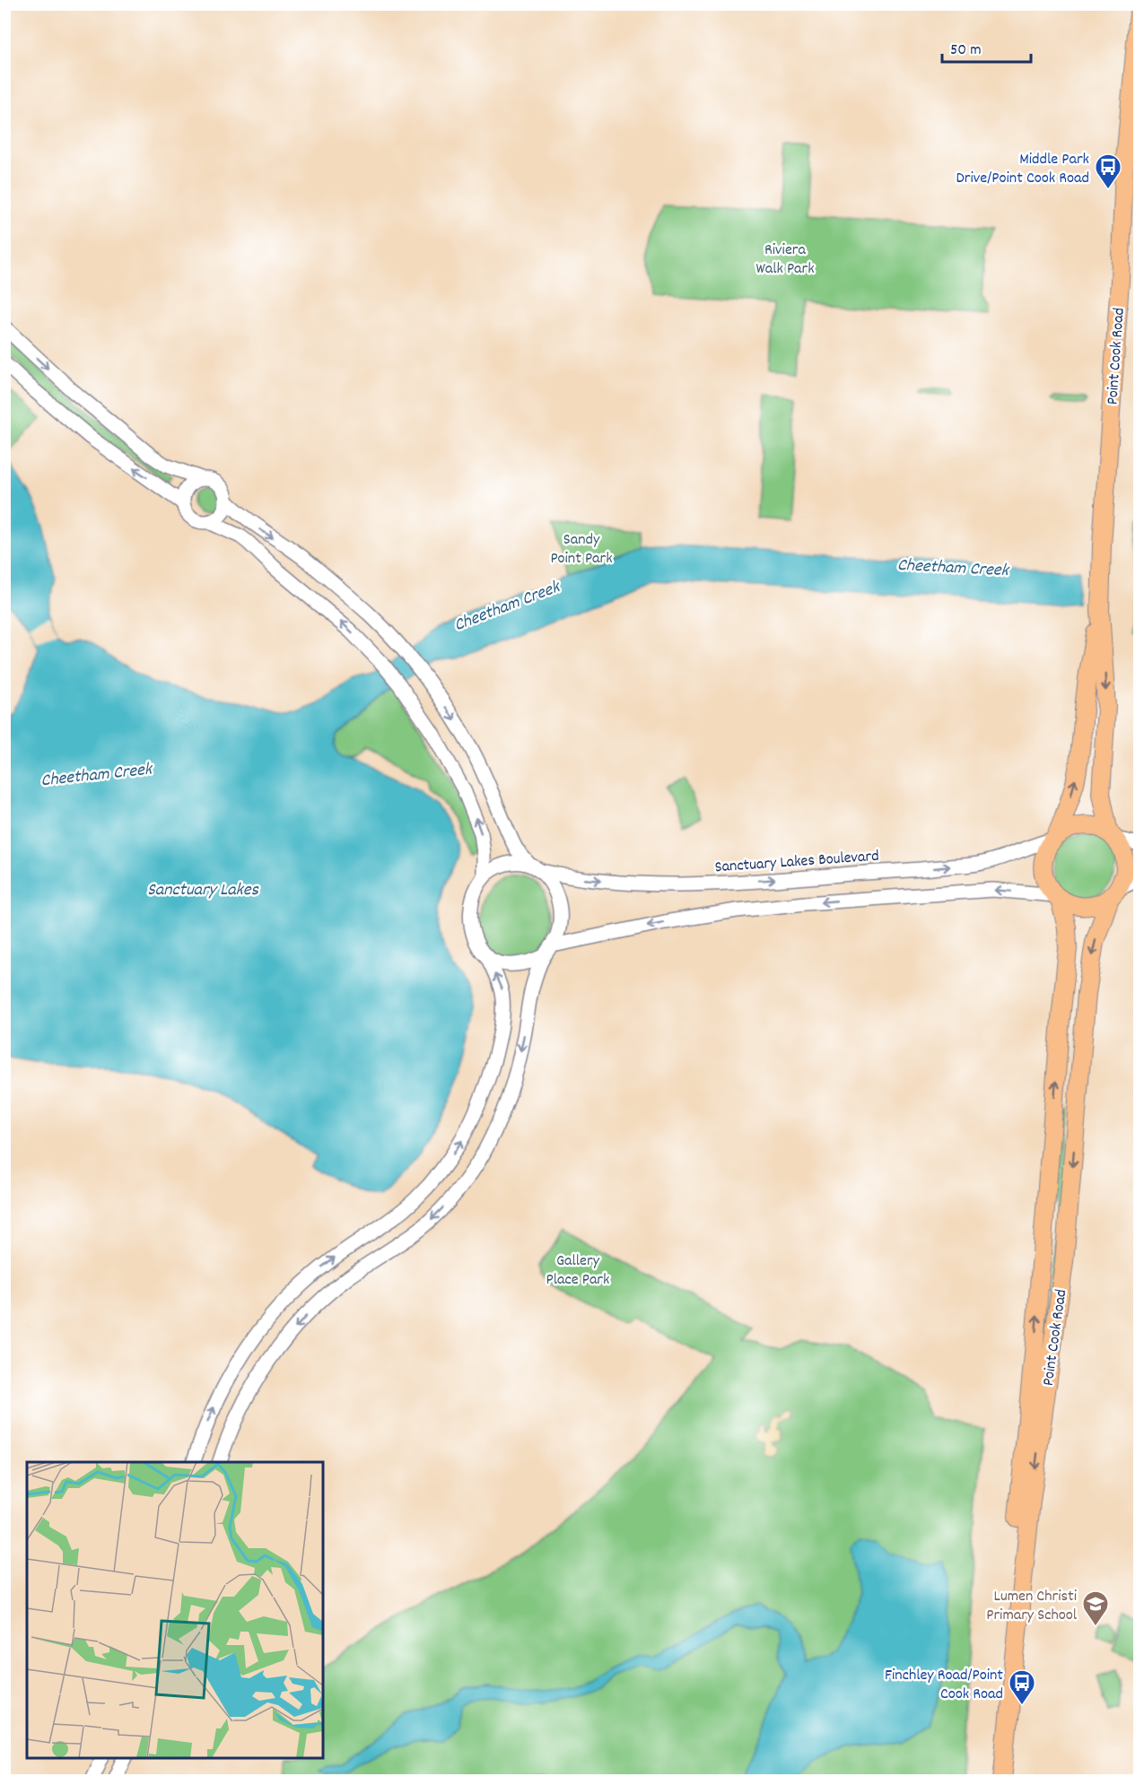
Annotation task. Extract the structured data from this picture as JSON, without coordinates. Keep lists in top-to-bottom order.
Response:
{
  "streets": {
    "main road": ["Point Cook Road"],
    "street": ["Sanctuary Lakes Boulevard"]
  },
  "crossings": [
    ["Point Cook Road", "Sanctuary Lakes Boulevard"]
  ],
  "water": ["Cheetham Creek", "Sanctuary Lakes"],
  "parks": ["Riviera Walk Park", "Sandy Point Park", "Gallery Place Park"],
  "places": {
    "bus stop": ["Middle Park Drive/Point Cook Road", "Finchley Road/Point Cook Road"],
    "school or university": ["Lumen Christi Primary School"]
  },
  "scale_bar": "50 m"
}
